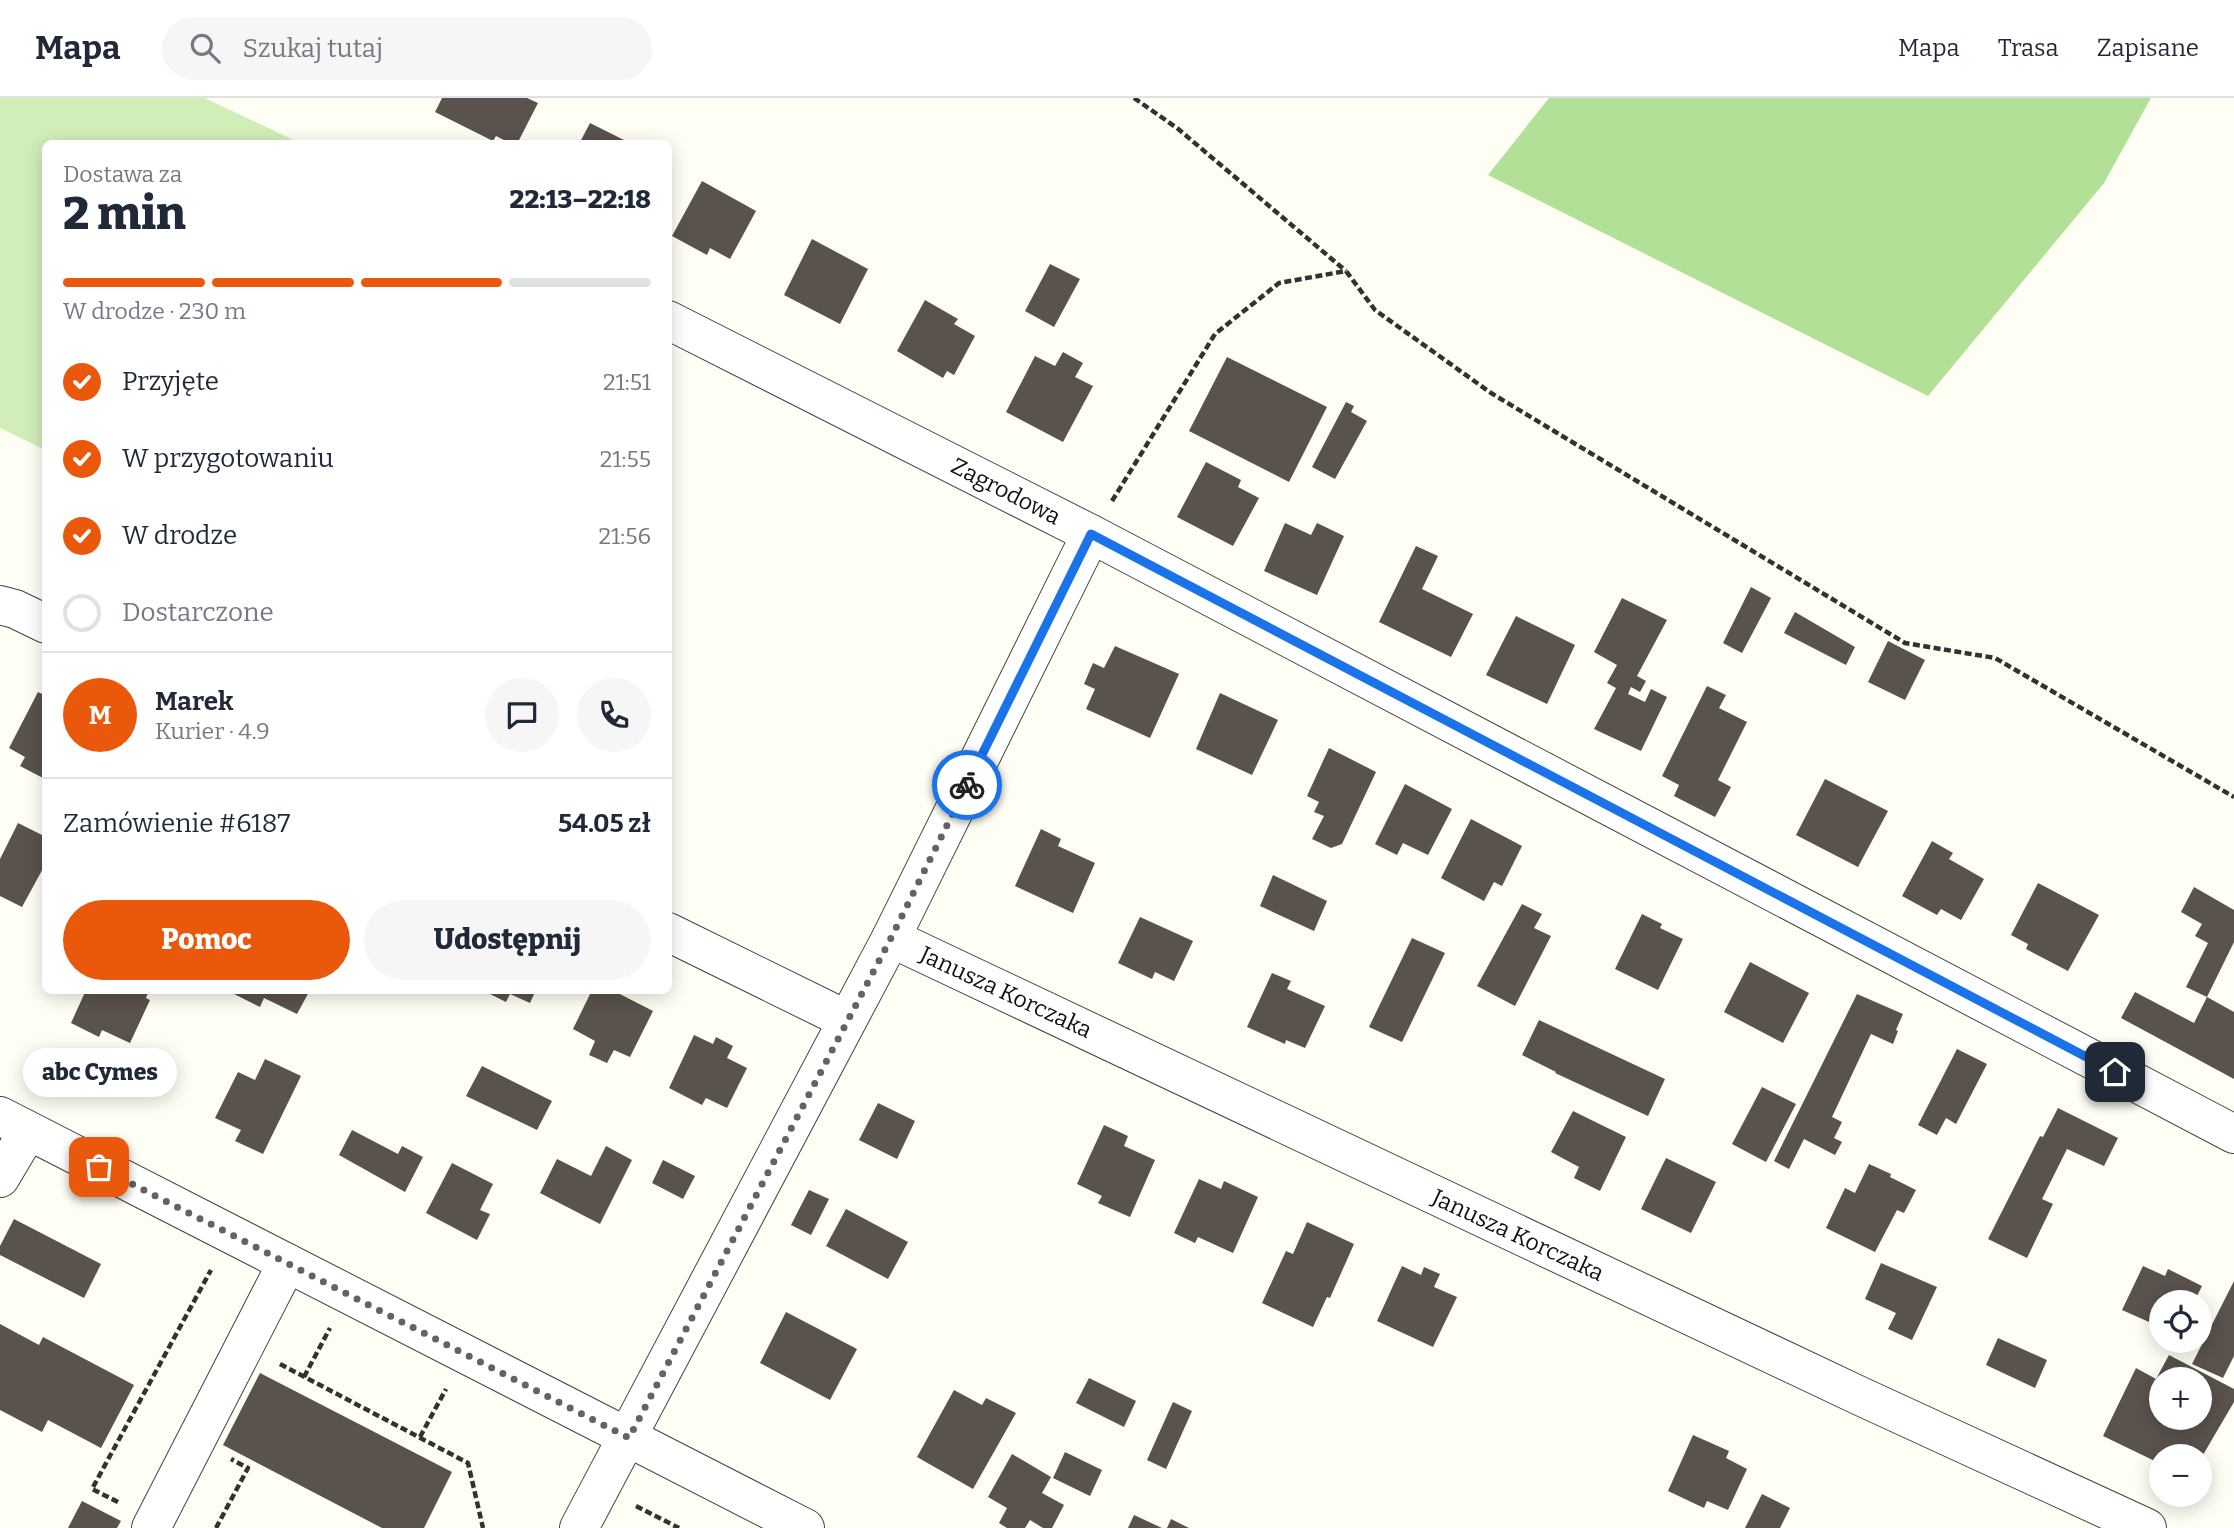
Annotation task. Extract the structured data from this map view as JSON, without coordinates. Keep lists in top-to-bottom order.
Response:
{
  "streets": {
    "street": ["Zagrodowa", "Janusza Korczaka"]
  },
  "places": ["abc Cymes"],
  "page": {
    "header": "Mapa",
    "search": "Szukaj tutaj",
    "nav": ["Mapa", "Trasa", "Zapisane"],
    "heading": ["2 min", "Dostawa za", "22:13–22:18"],
    "panel": [
      "Marek",
      "Kurier · 4.9",
      "Zamówienie #6187",
      "54.05 zł"
    ],
    "bar": "W drodze · 230 m",
    "list": [
      ["Przyjęte", "21:51"],
      ["W przygotowaniu", "21:55"],
      ["W drodze", "21:56"],
      "Dostarczone"
    ],
    "round": "M",
    "buttons": ["Pomoc", "Udostępnij"],
    "bubble": "abc Cymes",
    "map_buttons": ["+", "−"]
  }
}
